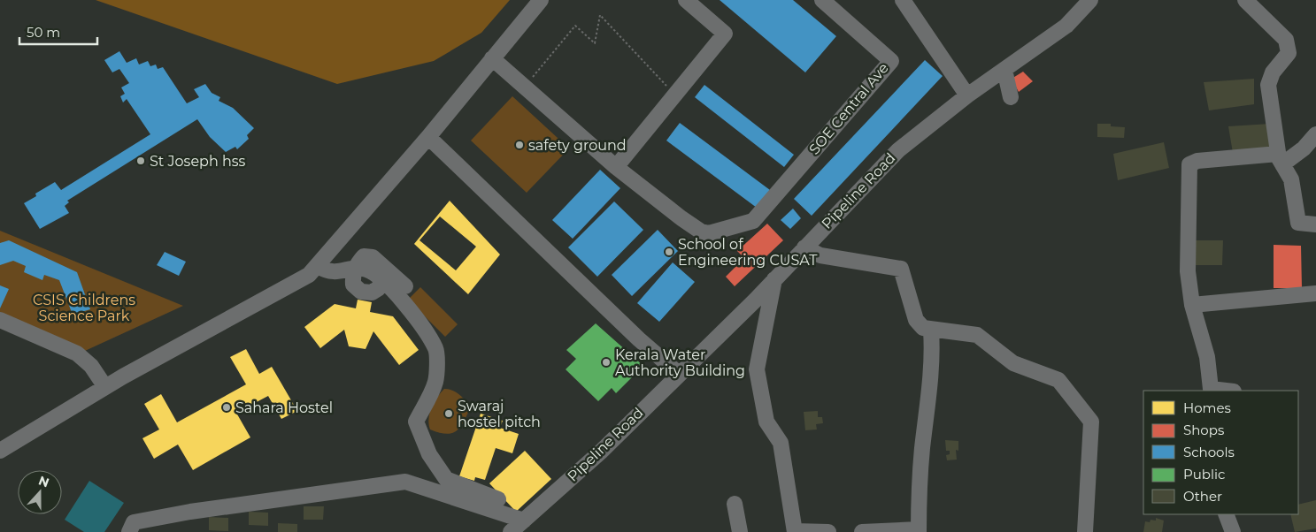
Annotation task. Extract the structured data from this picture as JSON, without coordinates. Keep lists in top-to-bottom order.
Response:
{
  "streets": {
    "street": ["SOE Central Ave", "Pipeline Road"]
  },
  "parks": ["CSIS Childrens Science Park"],
  "places": [
    "safety ground",
    "St Joseph hss",
    "School of Engineering CUSAT",
    "Kerala Water Authority Building",
    "Sahara Hostel",
    "Swaraj hostel pitch"
  ],
  "legend": [
    "Homes",
    "Shops",
    "Schools",
    "Public",
    "Other"
  ],
  "scale_bar": "50 m",
  "north": "top"
}
